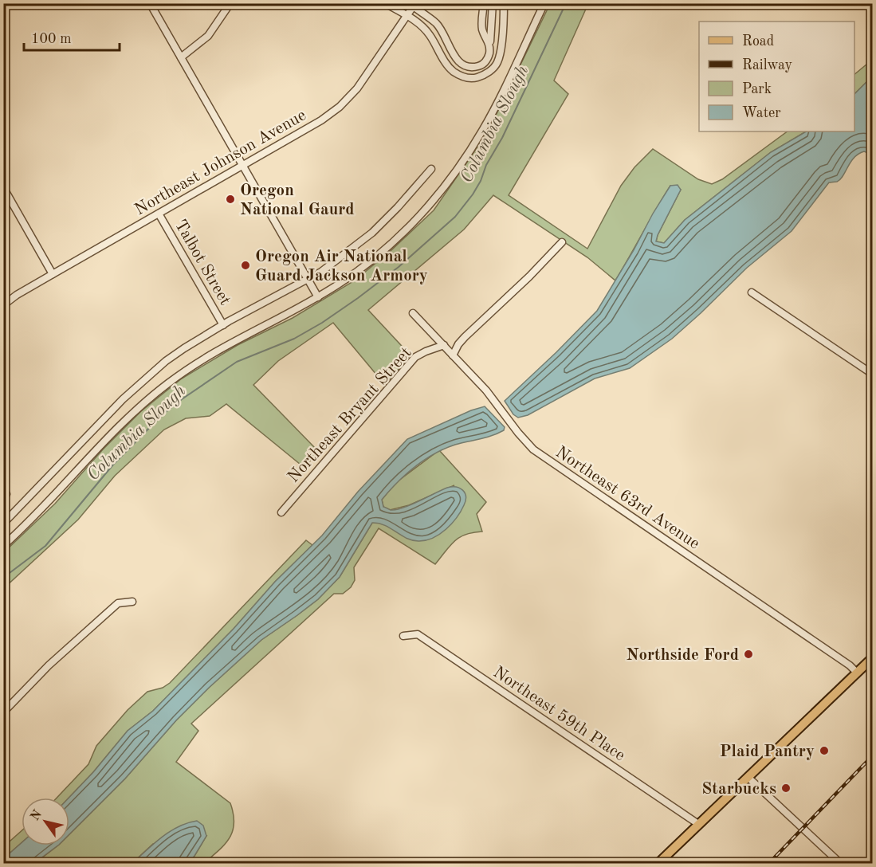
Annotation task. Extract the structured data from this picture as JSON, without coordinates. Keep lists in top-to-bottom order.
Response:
{
  "streets": {
    "street": [
      "Northeast Johnson Avenue",
      "Talbot Street",
      "Northeast Bryant Street",
      "Northeast 63rd Avenue",
      "Northeast 59th Place"
    ]
  },
  "crossings": [
    ["Northeast Johnson Avenue", "Talbot Street"],
    ["Northeast Bryant Street", "Northeast 63rd Avenue"]
  ],
  "water": ["Columbia Slough"],
  "places": [
    "Oregon National Gaurd",
    "Oregon Air National Guard Jackson Armory",
    "Northside Ford",
    "Plaid Pantry",
    "Starbucks"
  ],
  "legend": [
    "Road",
    "Railway",
    "Park",
    "Water"
  ],
  "scale_bar": "100 m",
  "north": "top left"
}
